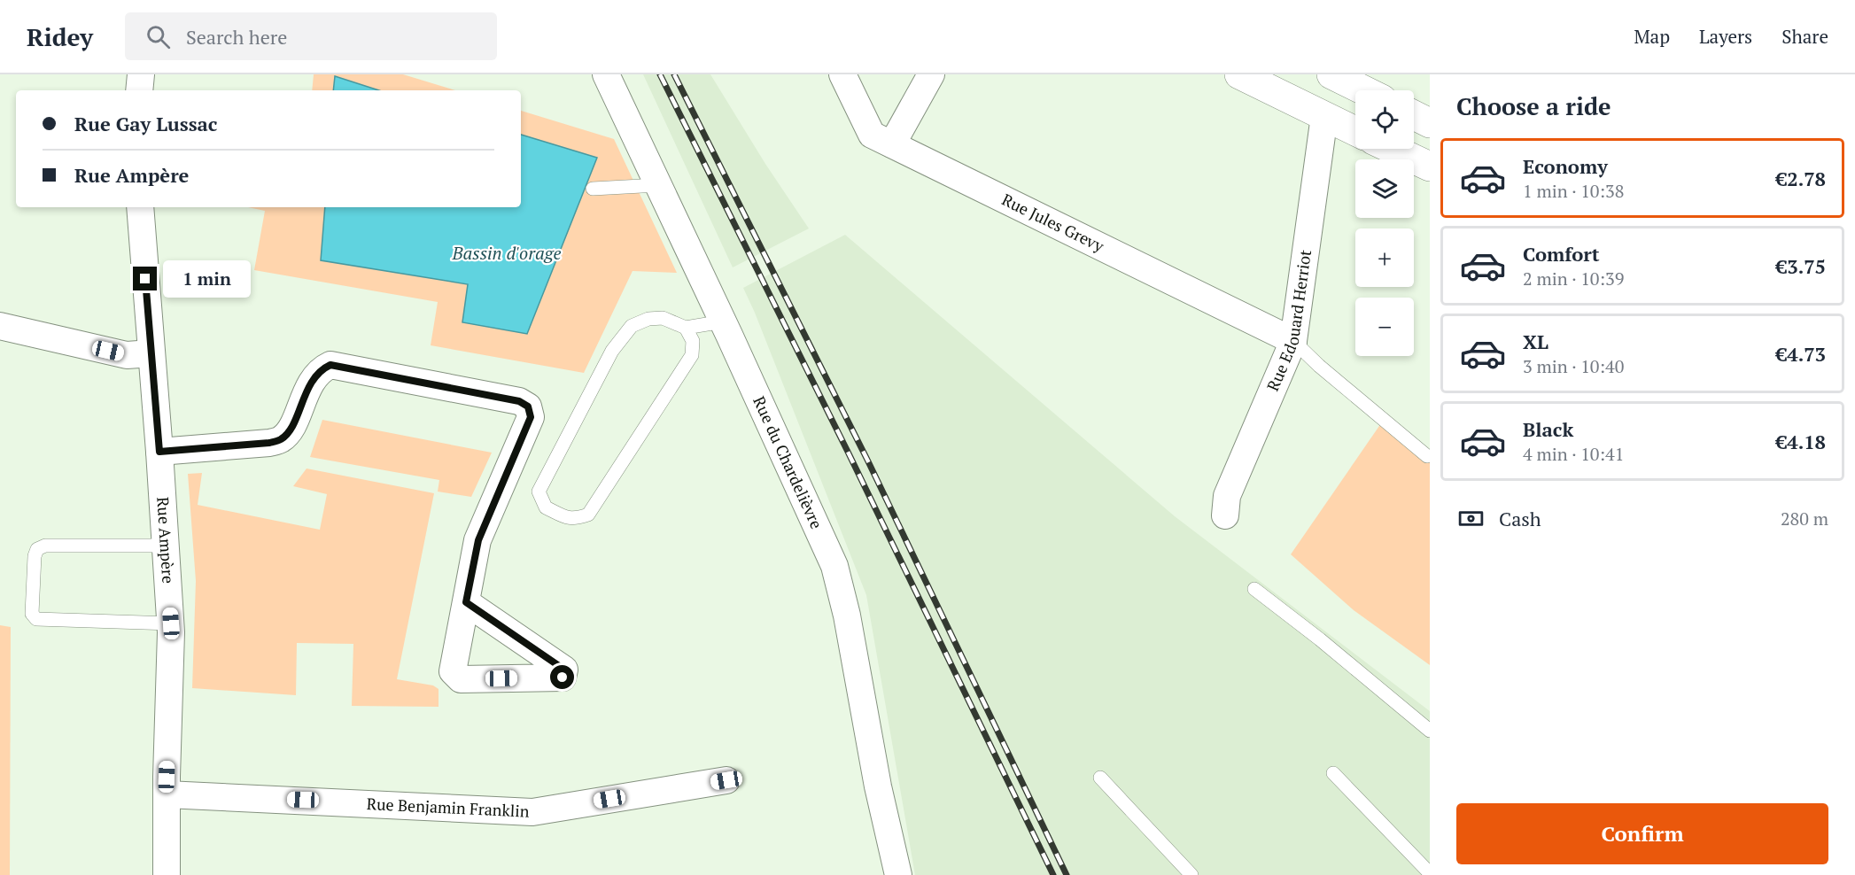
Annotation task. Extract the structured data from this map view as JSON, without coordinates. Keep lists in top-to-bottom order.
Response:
{
  "streets": {
    "street": [
      "Rue Jules Grevy",
      "Rue Edouard Herriot",
      "Rue du Chardelièvre",
      "Rue Ampère",
      "Rue Benjamin Franklin"
    ]
  },
  "crossings": [
    ["Rue Jules Grevy", "Rue Edouard Herriot"],
    ["Rue Ampère", "Rue Benjamin Franklin"]
  ],
  "water": ["Bassin d'orage"],
  "page": {
    "header": "Ridey",
    "search": "Search here",
    "nav": ["Map", "Layers", "Share"],
    "heading": "Choose a ride",
    "map_buttons": ["+", "−"],
    "banner": ["Rue Gay Lussac", "Rue Ampère"],
    "list": [
      {
        "name": "Economy",
        "note": "1 min · 10:38",
        "value": "€2.78"
      },
      {
        "name": "Comfort",
        "note": "2 min · 10:39",
        "value": "€3.75"
      },
      {
        "name": "XL",
        "note": "3 min · 10:40",
        "value": "€4.73"
      },
      {
        "name": "Black",
        "note": "4 min · 10:41",
        "value": "€4.18"
      }
    ],
    "bubble": "1 min",
    "pay": ["Cash", "280 m"],
    "buttons": "Confirm"
  }
}
